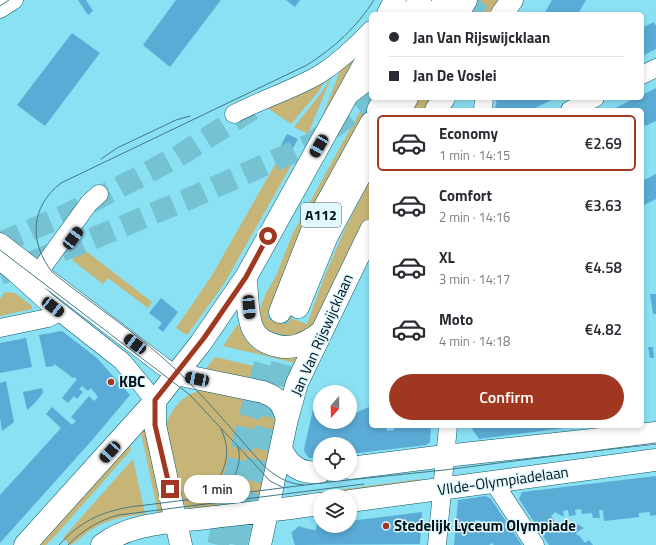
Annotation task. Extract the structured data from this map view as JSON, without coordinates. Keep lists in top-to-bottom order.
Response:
{
  "streets": {
    "main road": ["A112", "Jan Van Rijswijcklaan", "VIIde-Olympiadelaan"]
  },
  "places": ["KBC", "Stedelijk Lyceum Olympiade"],
  "north": "bottom",
  "page": {
    "banner": ["Jan Van Rijswijcklaan", "Jan De Voslei"],
    "list": [
      {
        "name": "Economy",
        "note": "1 min · 14:15",
        "value": "€2.69"
      },
      {
        "name": "Comfort",
        "note": "2 min · 14:16",
        "value": "€3.63"
      },
      {
        "name": "XL",
        "note": "3 min · 14:17",
        "value": "€4.58"
      },
      {
        "name": "Moto",
        "note": "4 min · 14:18",
        "value": "€4.82"
      }
    ],
    "buttons": "Confirm",
    "bubble": "1 min"
  }
}
